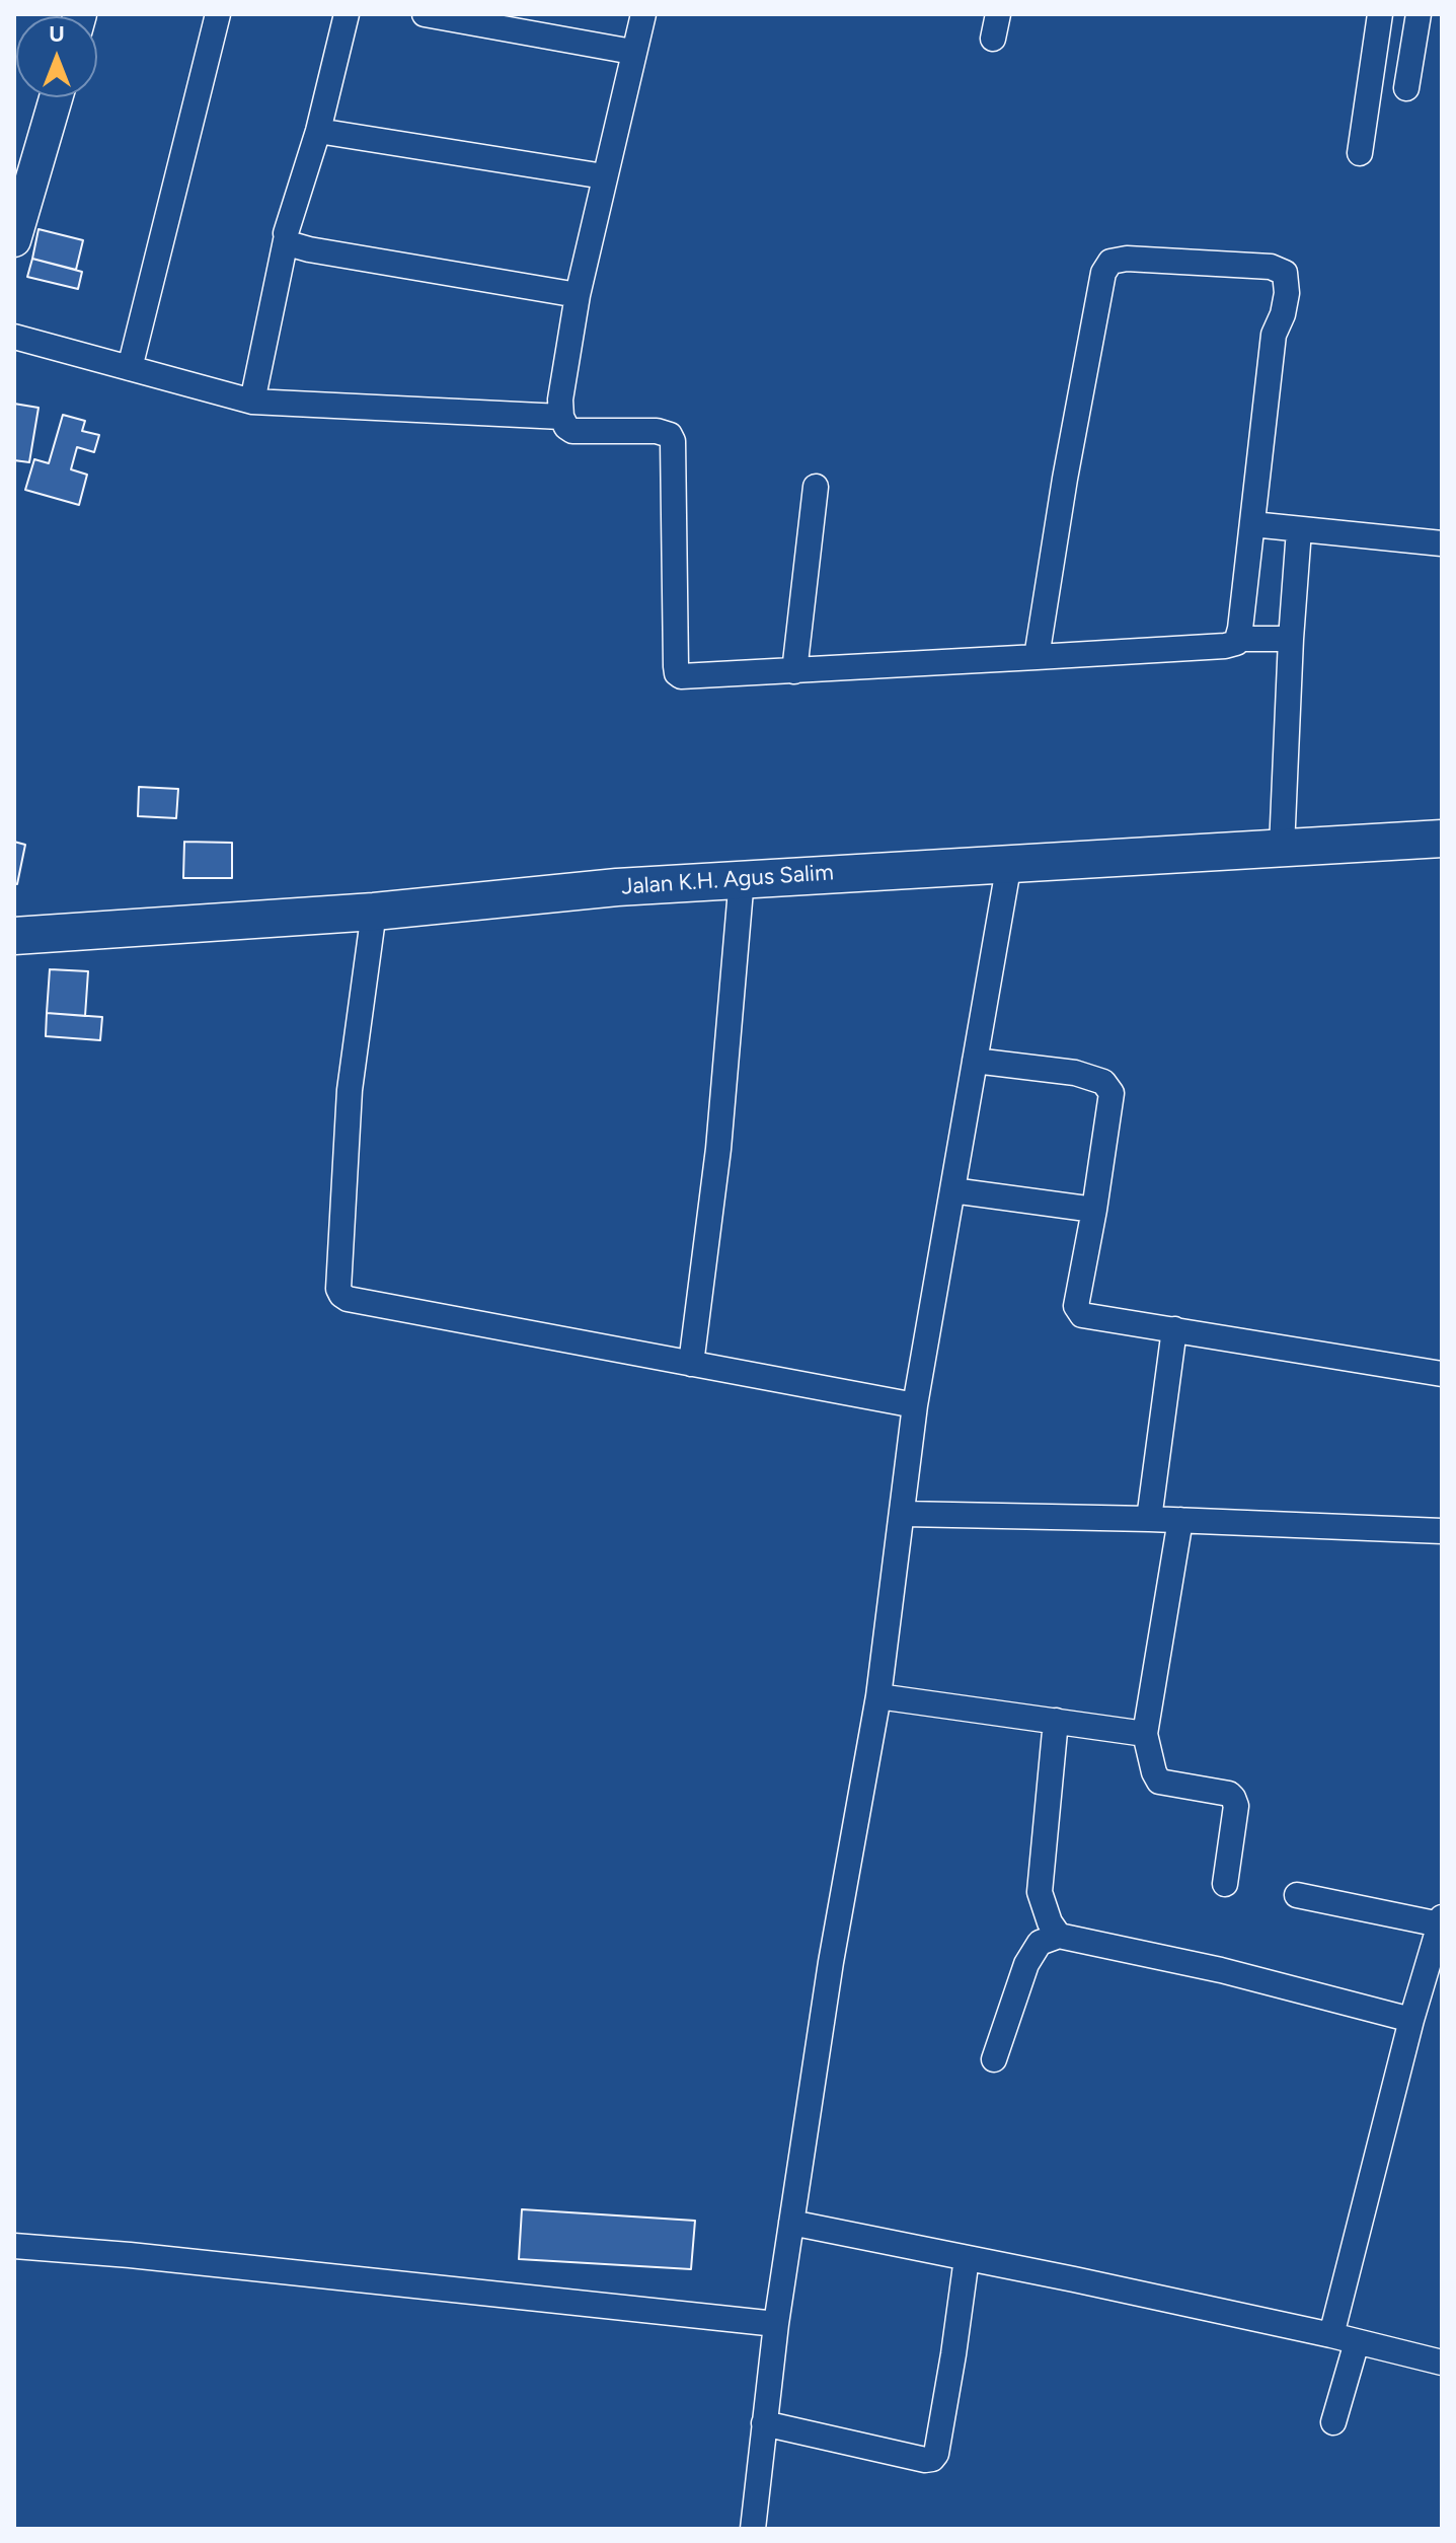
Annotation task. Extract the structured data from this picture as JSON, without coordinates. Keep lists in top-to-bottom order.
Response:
{
  "streets": {
    "highway": ["Jalan K.H. Agus Salim"]
  },
  "north": "top"
}
